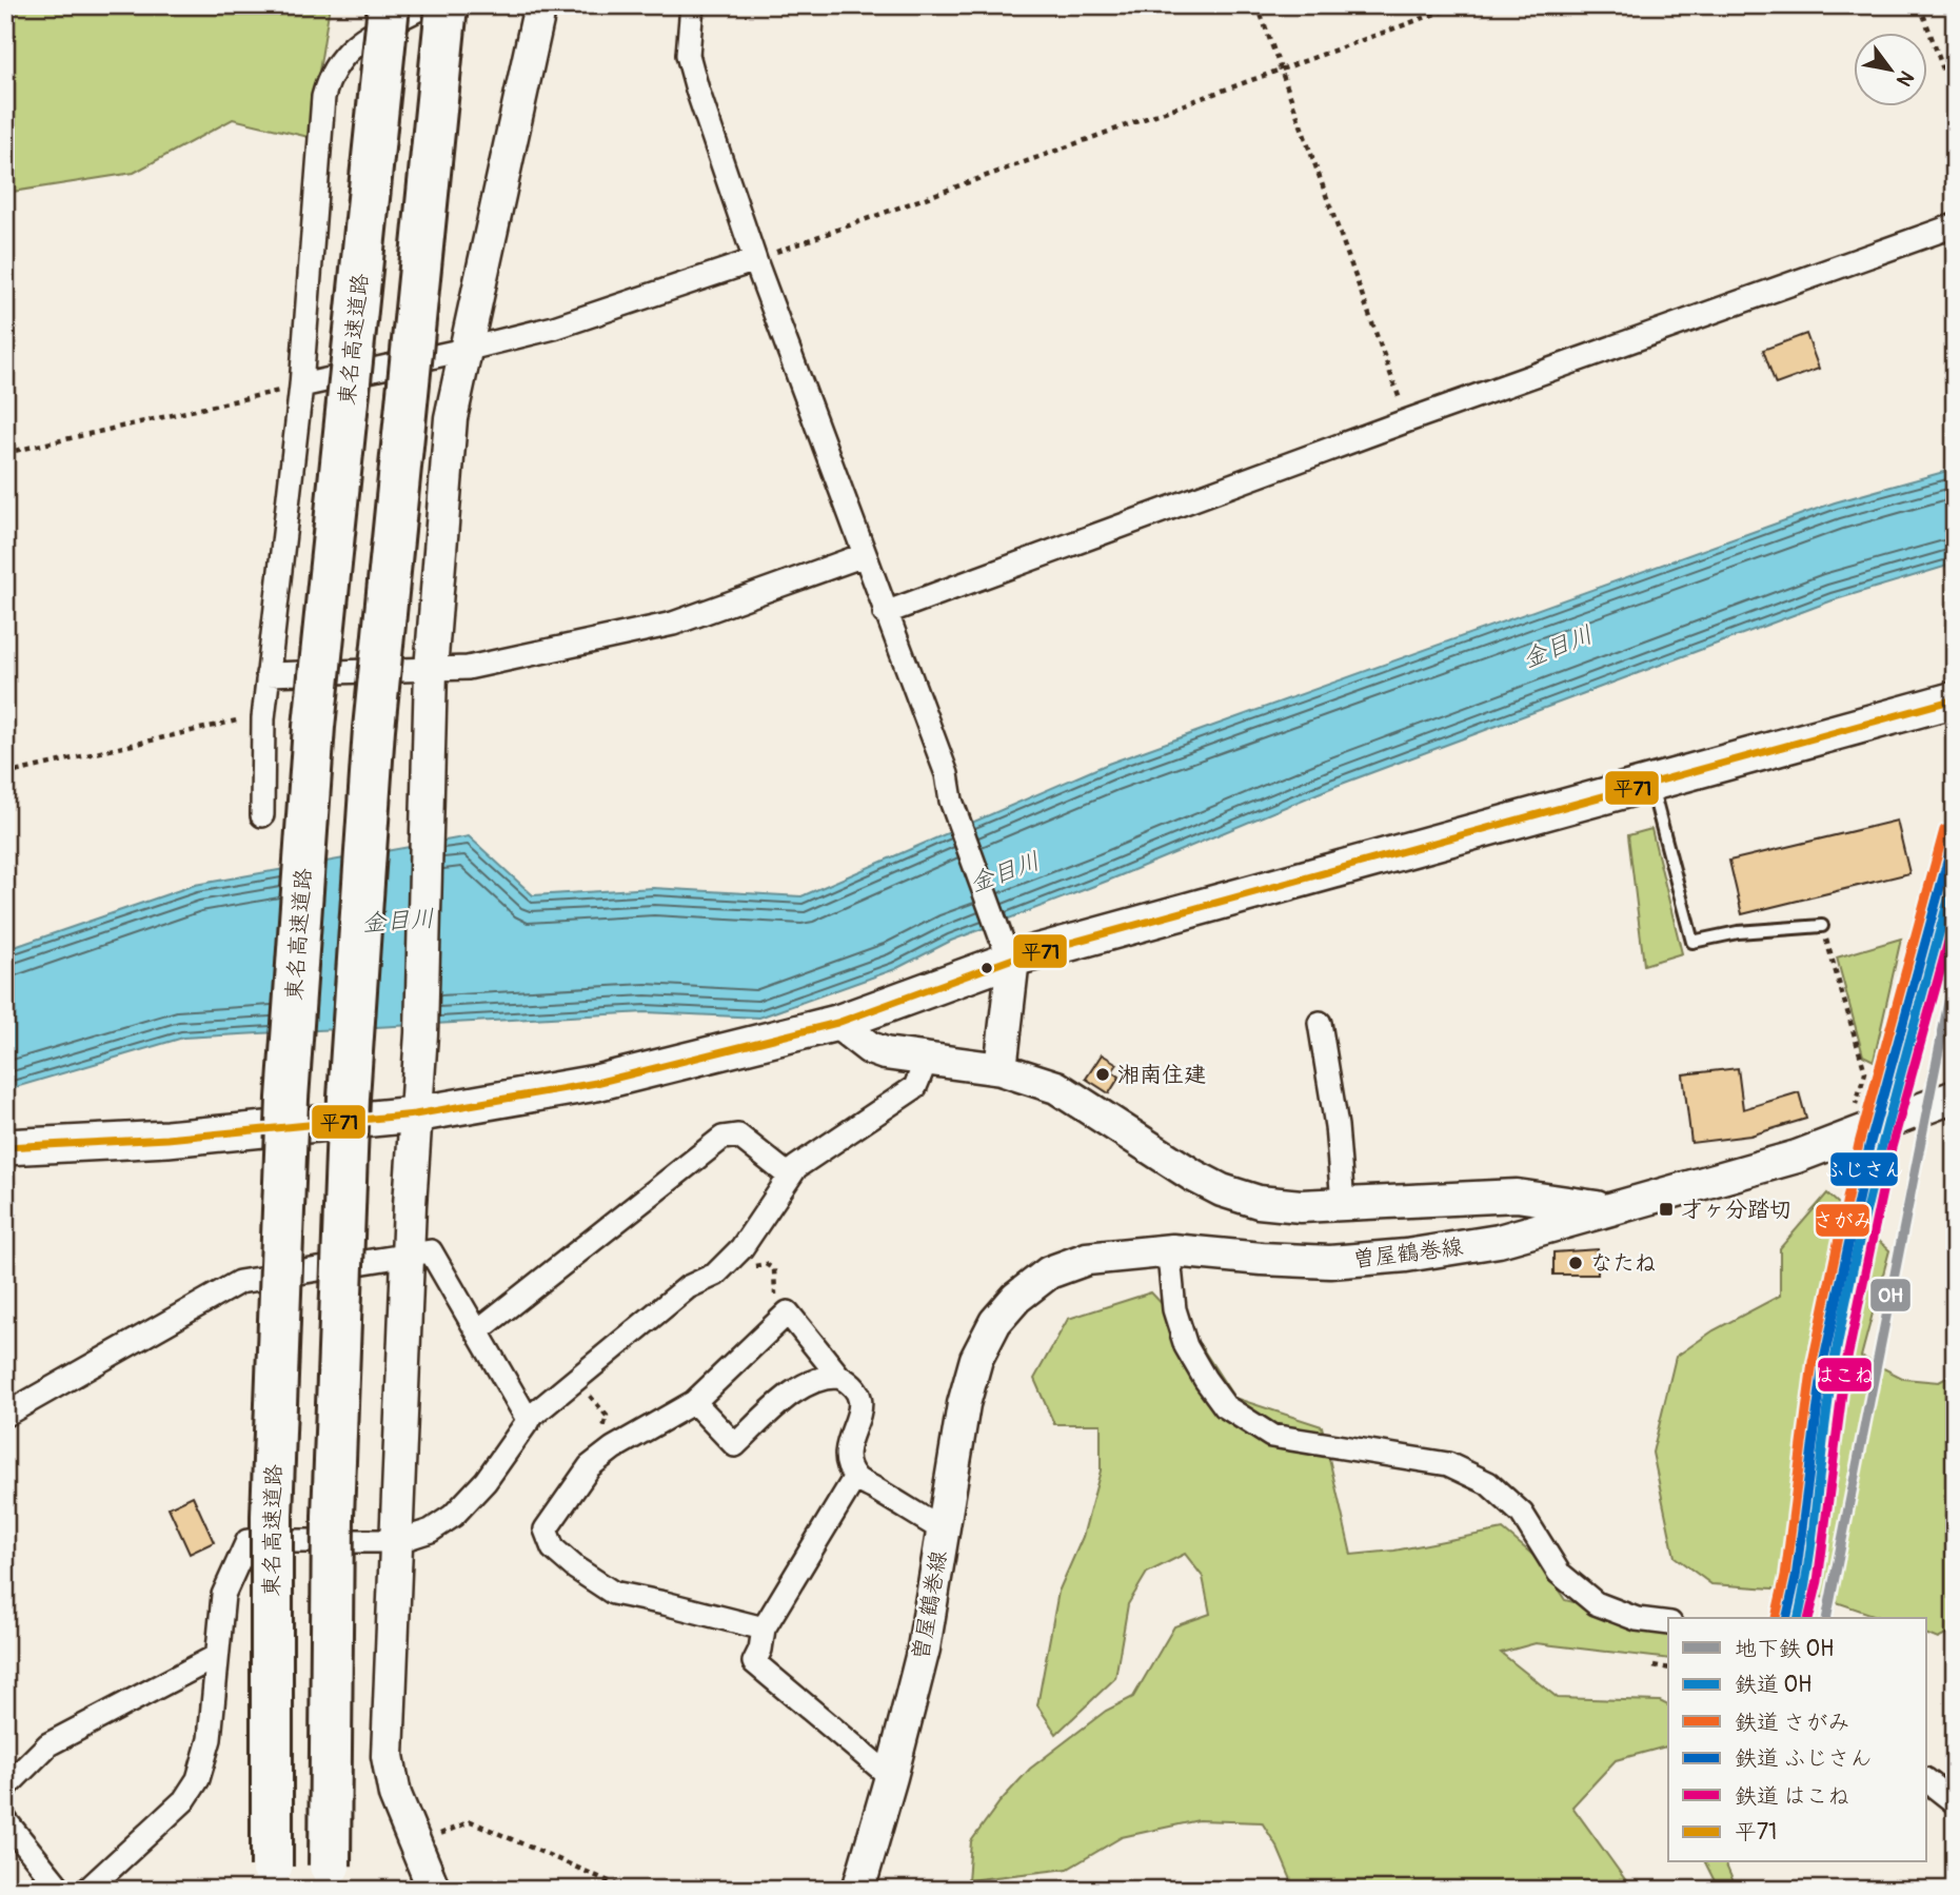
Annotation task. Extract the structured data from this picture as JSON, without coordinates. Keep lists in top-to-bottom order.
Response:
{
  "streets": {
    "highway": ["東名高速道路"],
    "street": ["曽屋鶴巻線"]
  },
  "water": ["金目川"],
  "places": {
    "other": ["湘南住建", "なたね"],
    "transit": ["才ヶ分踏切"]
  },
  "lines": [
    "transit line 平71",
    "rail line さがみ",
    "rail line ふじさん",
    "rail line OH",
    "rail line はこね",
    "metro line OH"
  ],
  "legend": [
    "地下鉄 OH",
    "鉄道 OH",
    "鉄道 さがみ",
    "鉄道 ふじさん",
    "鉄道 はこね",
    "平71"
  ],
  "north": "bottom right"
}
